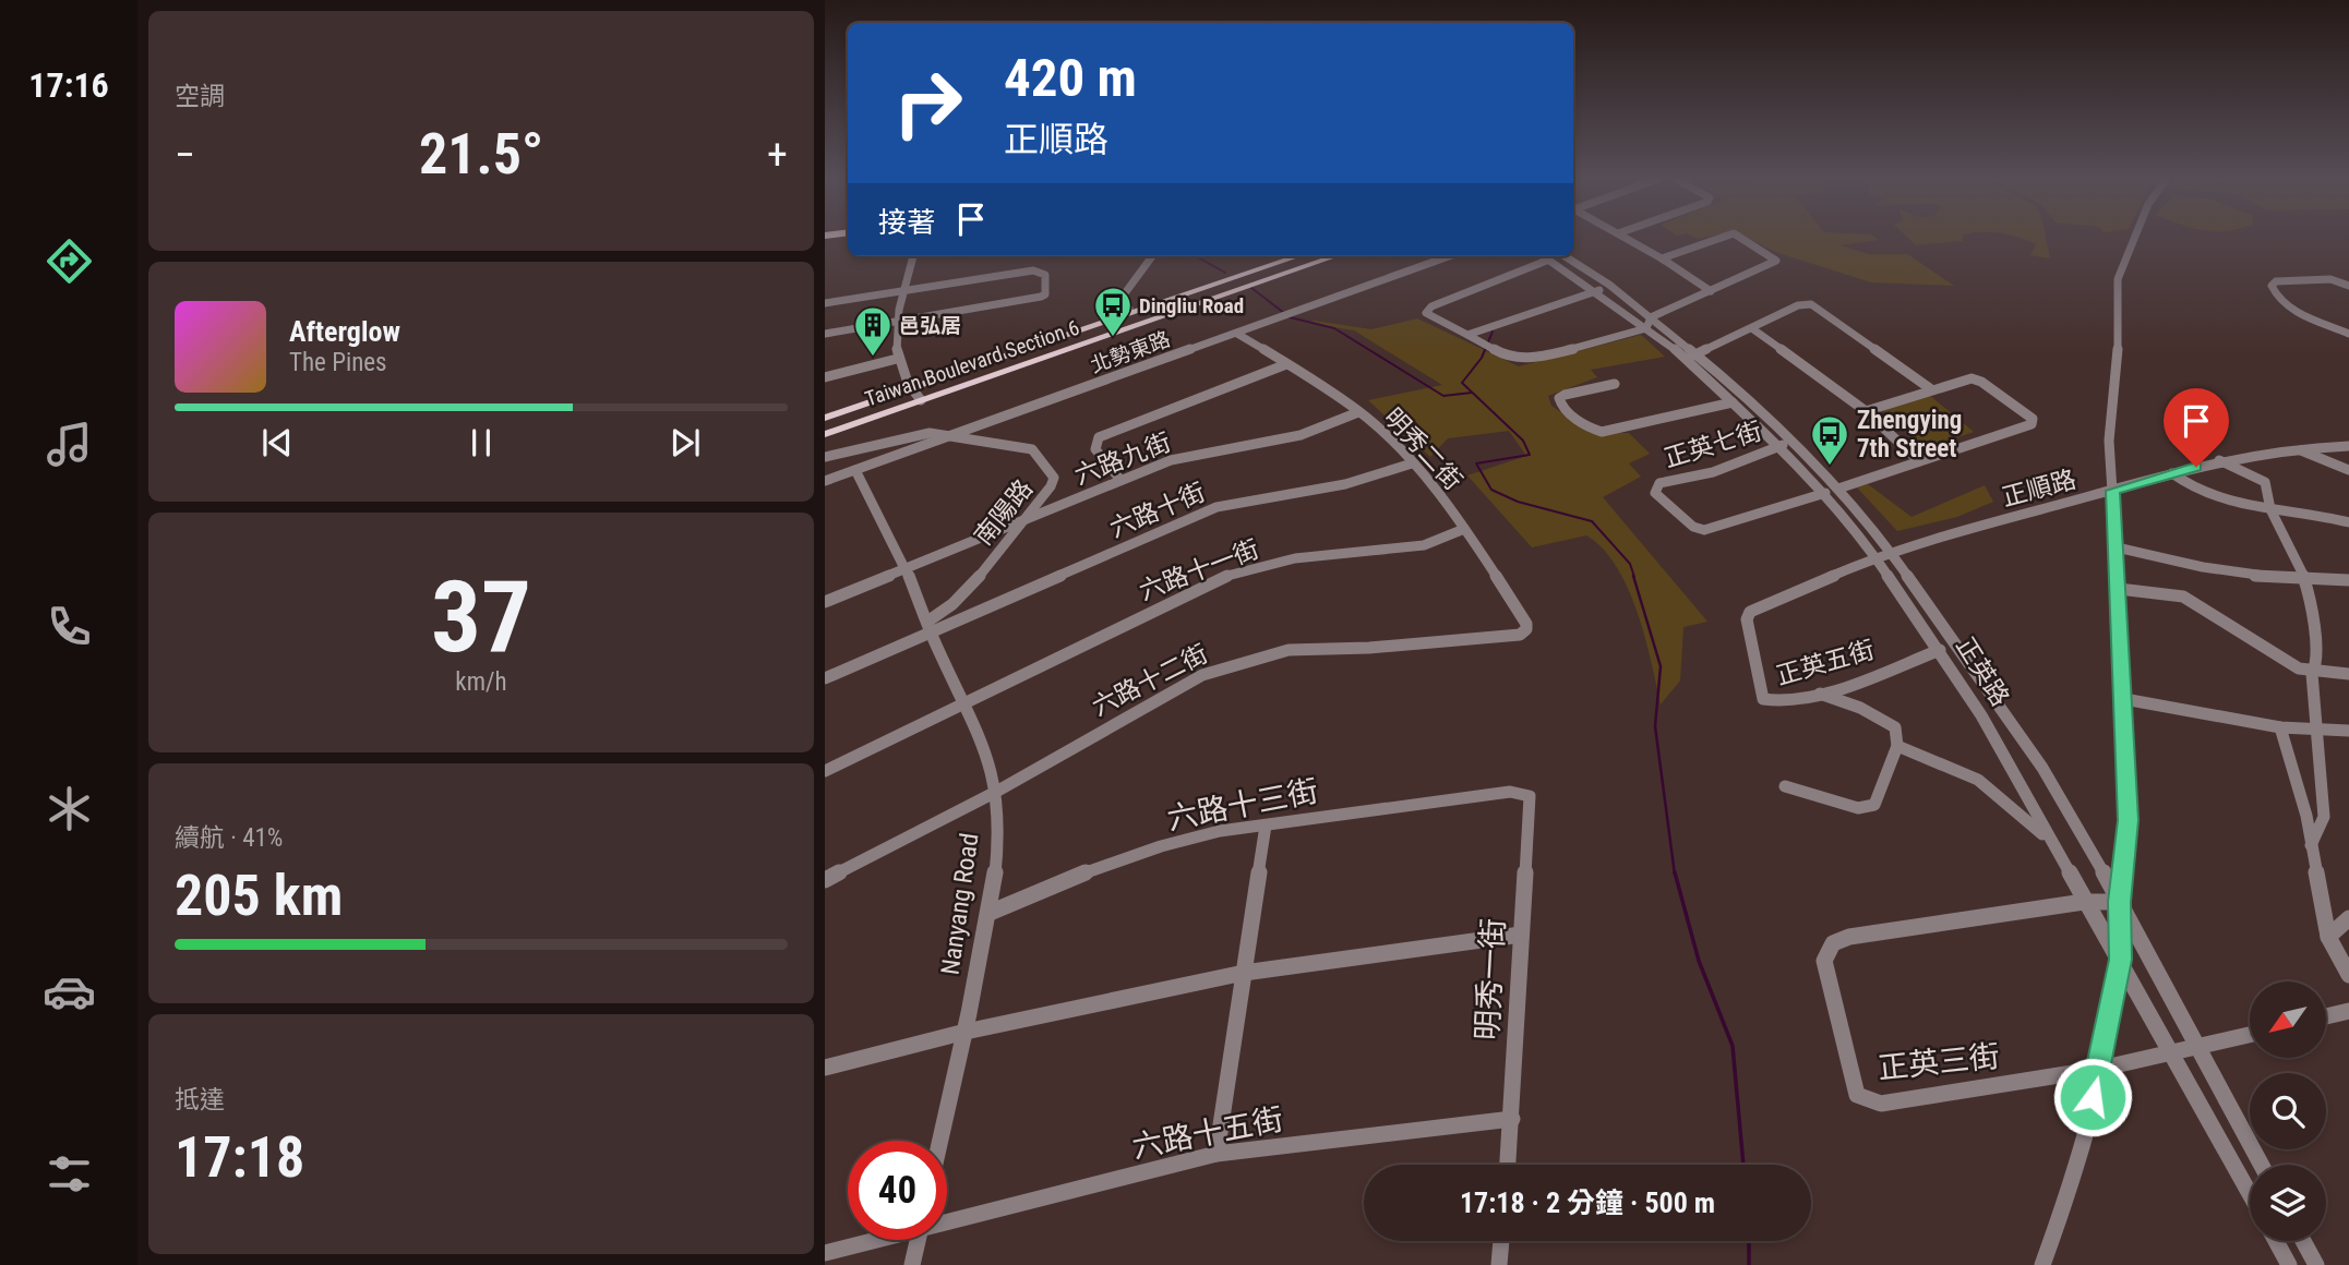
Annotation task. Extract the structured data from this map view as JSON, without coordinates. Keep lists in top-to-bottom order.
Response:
{
  "streets": {
    "main road": ["Taiwan Boulevard Section 6"],
    "street": [
      "北勢東路",
      "正英七街",
      "明秀二街",
      "六路九街",
      "正順路",
      "六路十街",
      "南陽路",
      "六路十一街",
      "正英五街",
      "正英路",
      "六路十二街",
      "六路十三街",
      "Nanyang Road",
      "明秀一街",
      "正英三街",
      "六路十五街"
    ]
  },
  "crossings": [
    ["北勢東路", "明秀二街"],
    ["北勢東路", "南陽路"],
    ["北勢東路", "Nanyang Road"],
    ["正英七街", "正英路"],
    ["明秀二街", "六路九街"],
    ["明秀二街", "六路十街"],
    ["明秀二街", "六路十一街"],
    ["明秀二街", "六路十二街"],
    ["六路九街", "南陽路"],
    ["六路九街", "Nanyang Road"],
    ["正順路", "正英五街"],
    ["正順路", "正英路"],
    ["六路十街", "南陽路"],
    ["六路十街", "Nanyang Road"],
    ["南陽路", "Nanyang Road"],
    ["六路十一街", "Nanyang Road"],
    ["正英五街", "正英路"],
    ["正英路", "正英三街"],
    ["六路十二街", "Nanyang Road"],
    ["六路十三街", "Nanyang Road"],
    ["六路十三街", "明秀一街"],
    ["明秀一街", "六路十五街"]
  ],
  "places": {
    "bus stop": ["Dingliu Road", "Zhengying 7th Street"],
    "building": ["邑弘居"]
  },
  "north": "bottom left",
  "page": {
    "tabs": "17:16",
    "tile": [
      "空調",
      ["37", "km/h"],
      ["續航 · 41%", "205 km"],
      ["抵達", "17:18"]
    ],
    "turn": ["420 m", "正順路"],
    "heat": ["−", "21.5°", "+"],
    "then": "接著",
    "song": ["Afterglow", "The Pines"],
    "limit": "40",
    "trip": "17:18 · 2 分鐘 · 500 m"
  }
}
